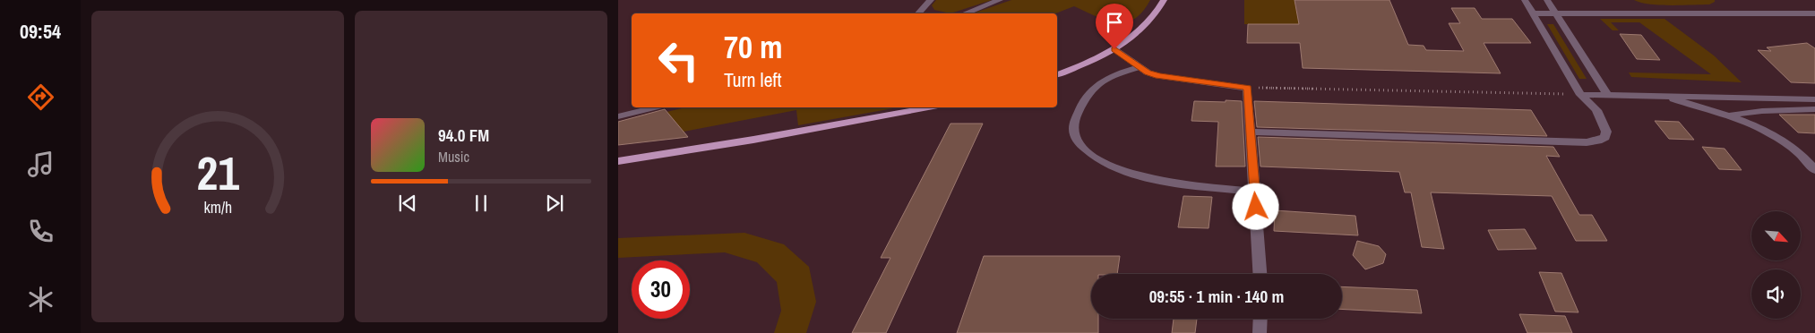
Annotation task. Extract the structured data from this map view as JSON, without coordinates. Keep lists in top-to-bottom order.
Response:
{
  "north": "bottom right",
  "page": {
    "tabs": "09:54",
    "turn": ["70 m", "Turn left"],
    "song": ["94.0 FM", "Music"],
    "limit": "30",
    "trip": "09:55 · 1 min · 140 m",
    "gauge": ["21", "km/h"]
  }
}
